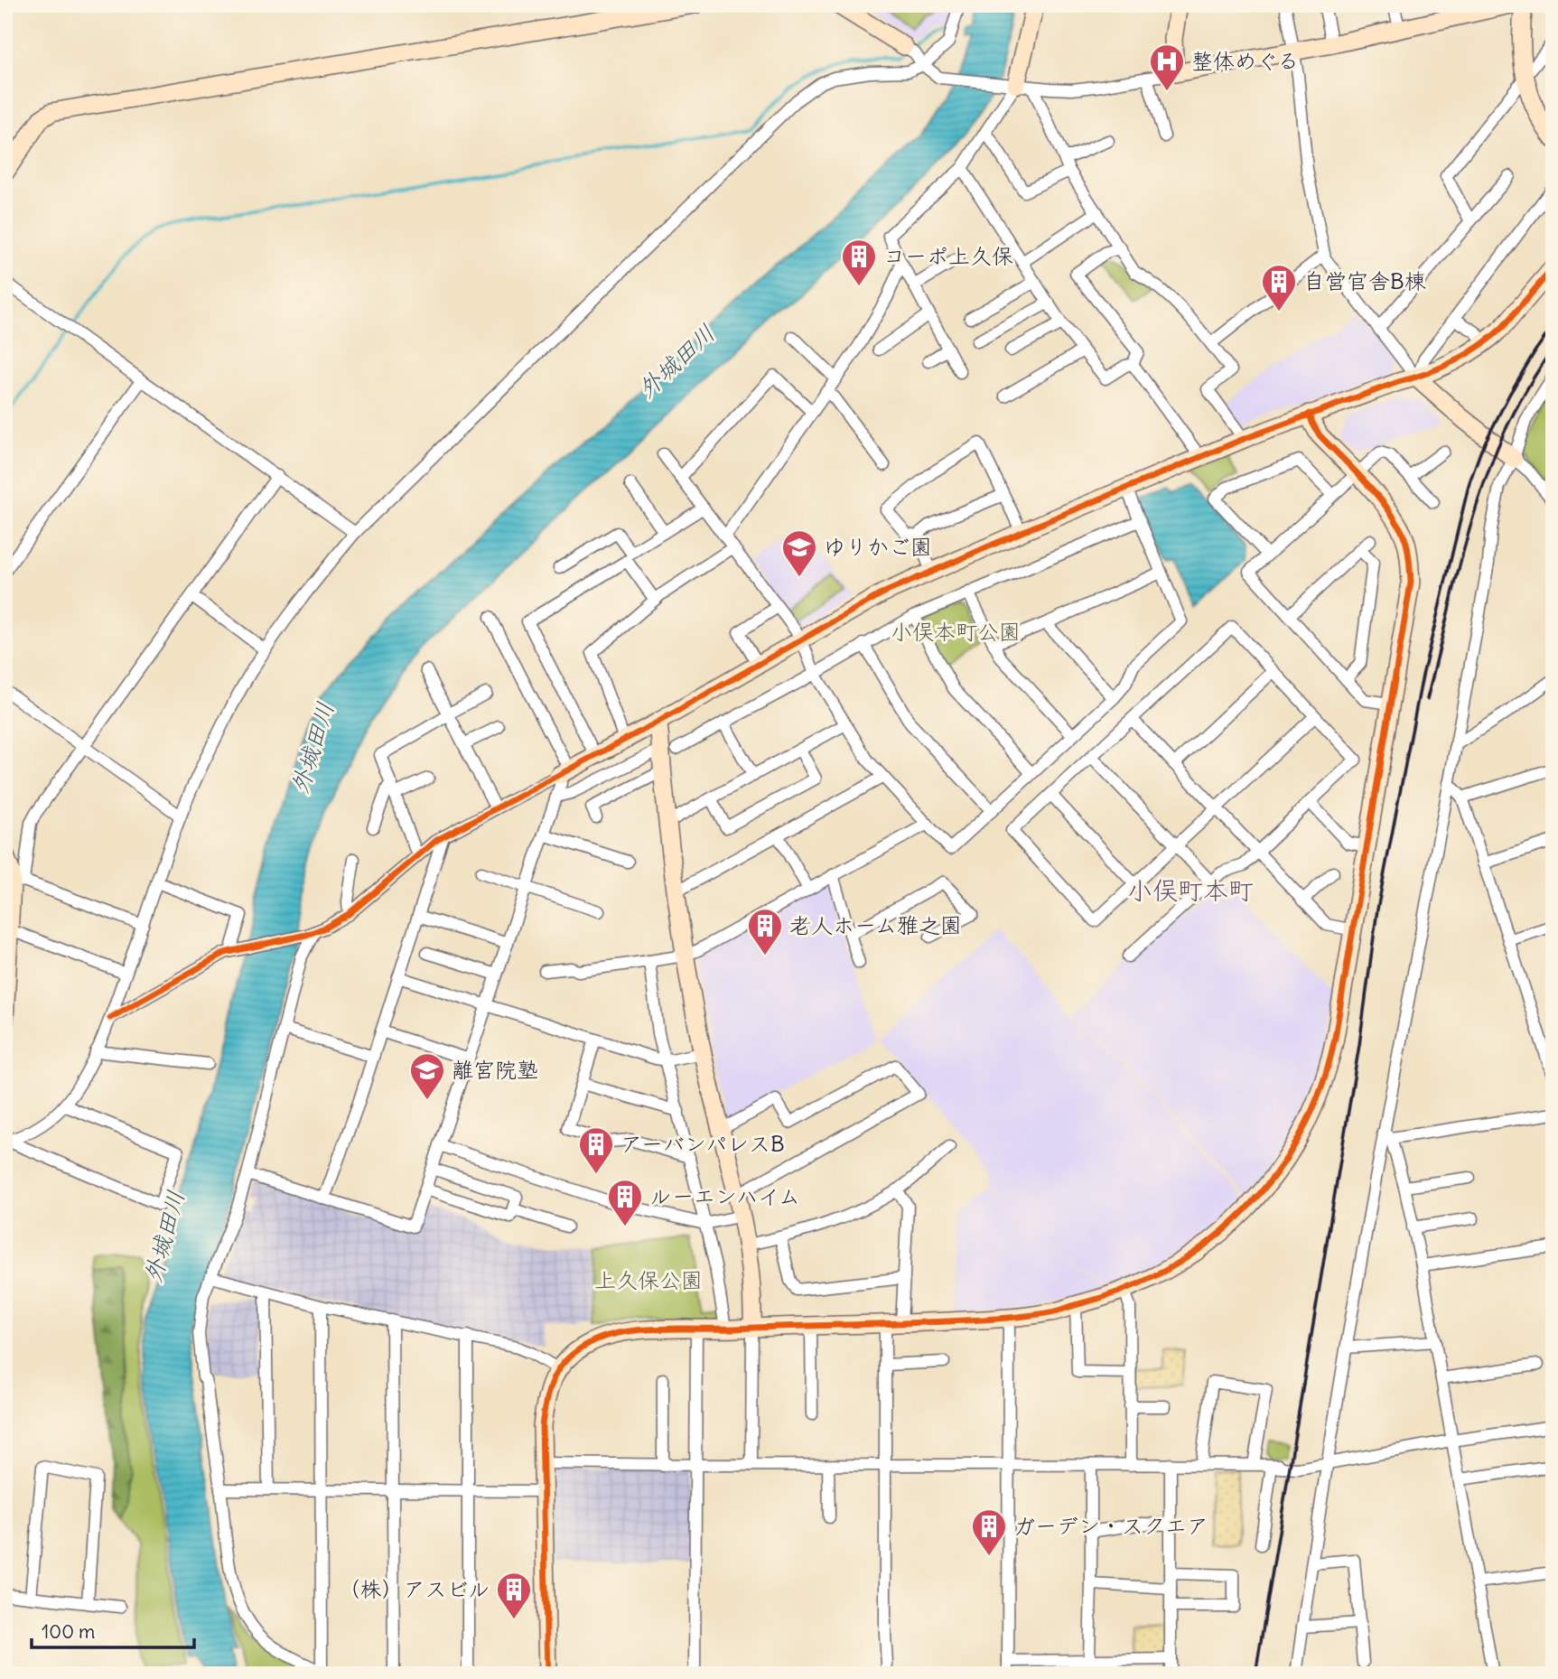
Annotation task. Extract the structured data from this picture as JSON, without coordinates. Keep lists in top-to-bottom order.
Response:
{
  "districts": ["小俣町本町"],
  "water": ["外城田川"],
  "parks": ["小俣本町公園", "上久保公園"],
  "places": {
    "hospital": ["整体めぐる"],
    "building": [
      "コーポ上久保",
      "自営官舎B棟",
      "老人ホーム雅之園",
      "アーバンパレスB",
      "ルーエンハイム",
      "ガーデン・スクエア",
      "（株）アスビル"
    ],
    "school or university": ["ゆりかご園", "離宮院塾"]
  },
  "scale_bar": "100 m"
}
